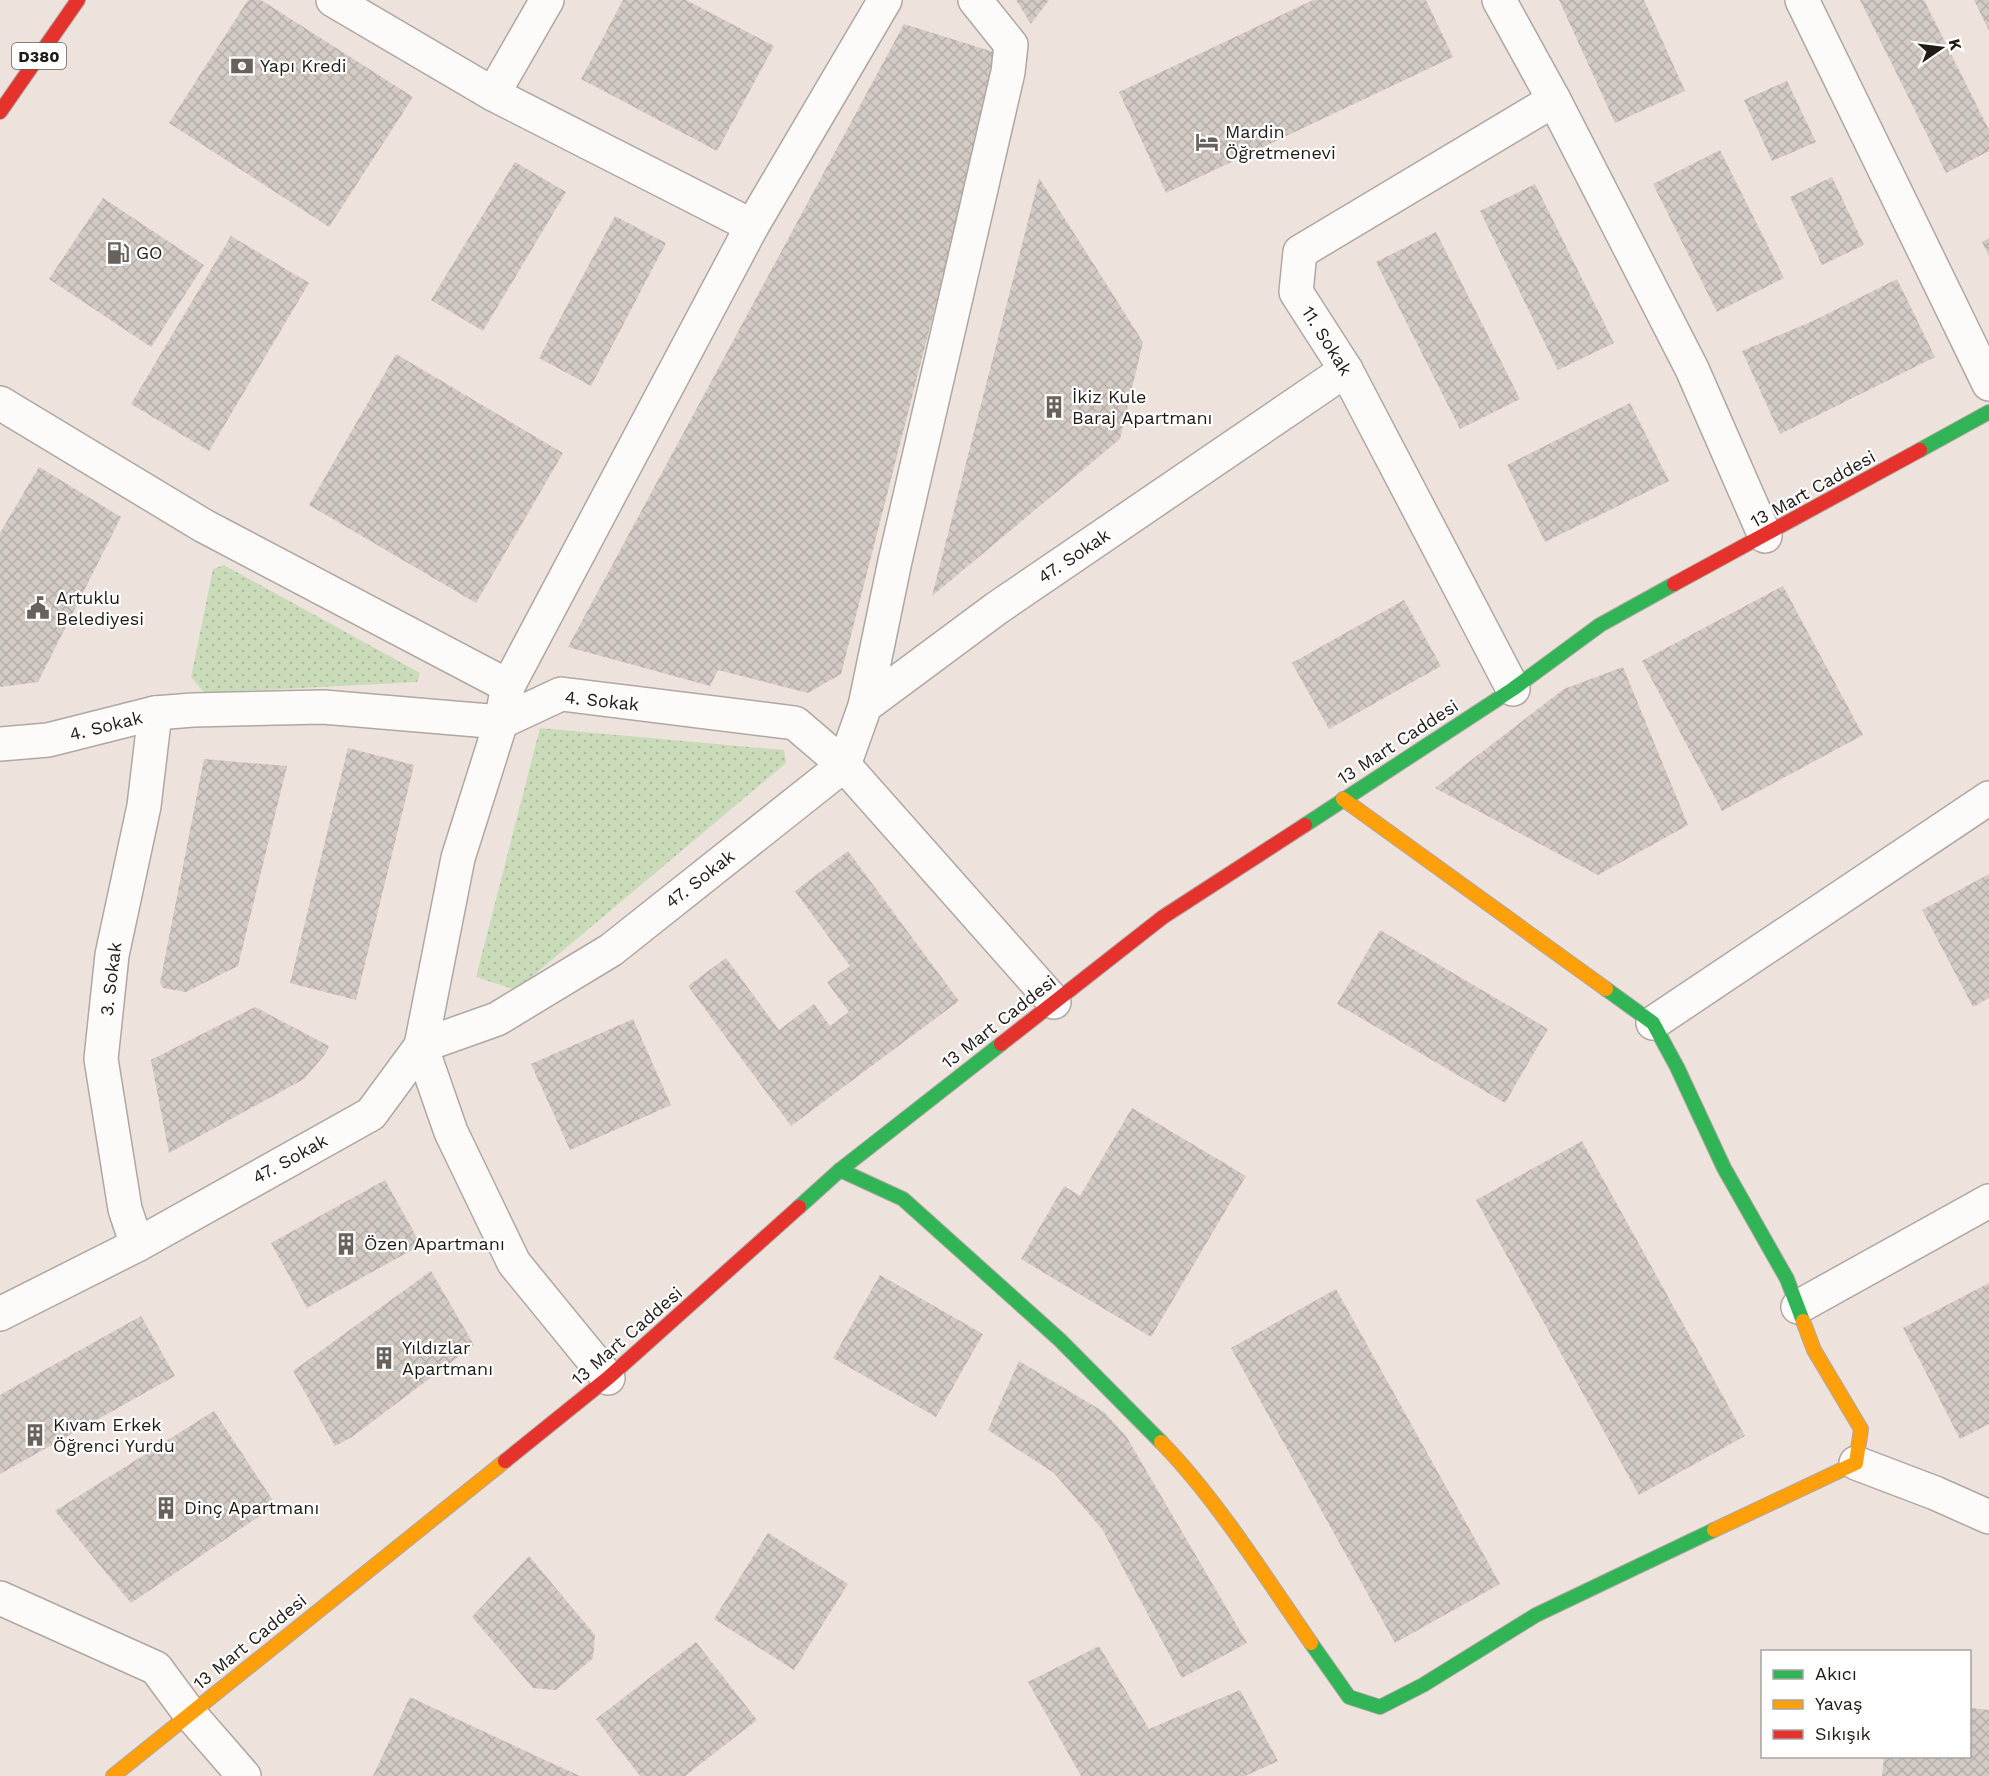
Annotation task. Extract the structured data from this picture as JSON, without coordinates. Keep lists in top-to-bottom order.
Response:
{
  "streets": {
    "main road": ["D380", "13 Mart Caddesi"],
    "street": [
      "11. Sokak",
      "47. Sokak",
      "4. Sokak",
      "3. Sokak"
    ]
  },
  "crossings": [
    ["11. Sokak", "13 Mart Caddesi"],
    ["11. Sokak", "47. Sokak"],
    ["13 Mart Caddesi", "4. Sokak"],
    ["47. Sokak", "4. Sokak"],
    ["47. Sokak", "3. Sokak"],
    ["4. Sokak", "3. Sokak"]
  ],
  "places": {
    "bank": ["Yapı Kredi"],
    "hotel": ["Mardin Öğretmenevi"],
    "fuel station": ["GO"],
    "building": [
      "İkiz Kule Baraj Apartmanı",
      "Özen Apartmanı",
      "Yıldızlar Apartmanı",
      "Kıvam Erkek Öğrenci Yurdu",
      "Dinç Apartmanı"
    ],
    "public building": ["Artuklu Belediyesi"]
  },
  "legend": ["Akıcı", "Yavaş", "Sıkışık"],
  "north": "right"
}
